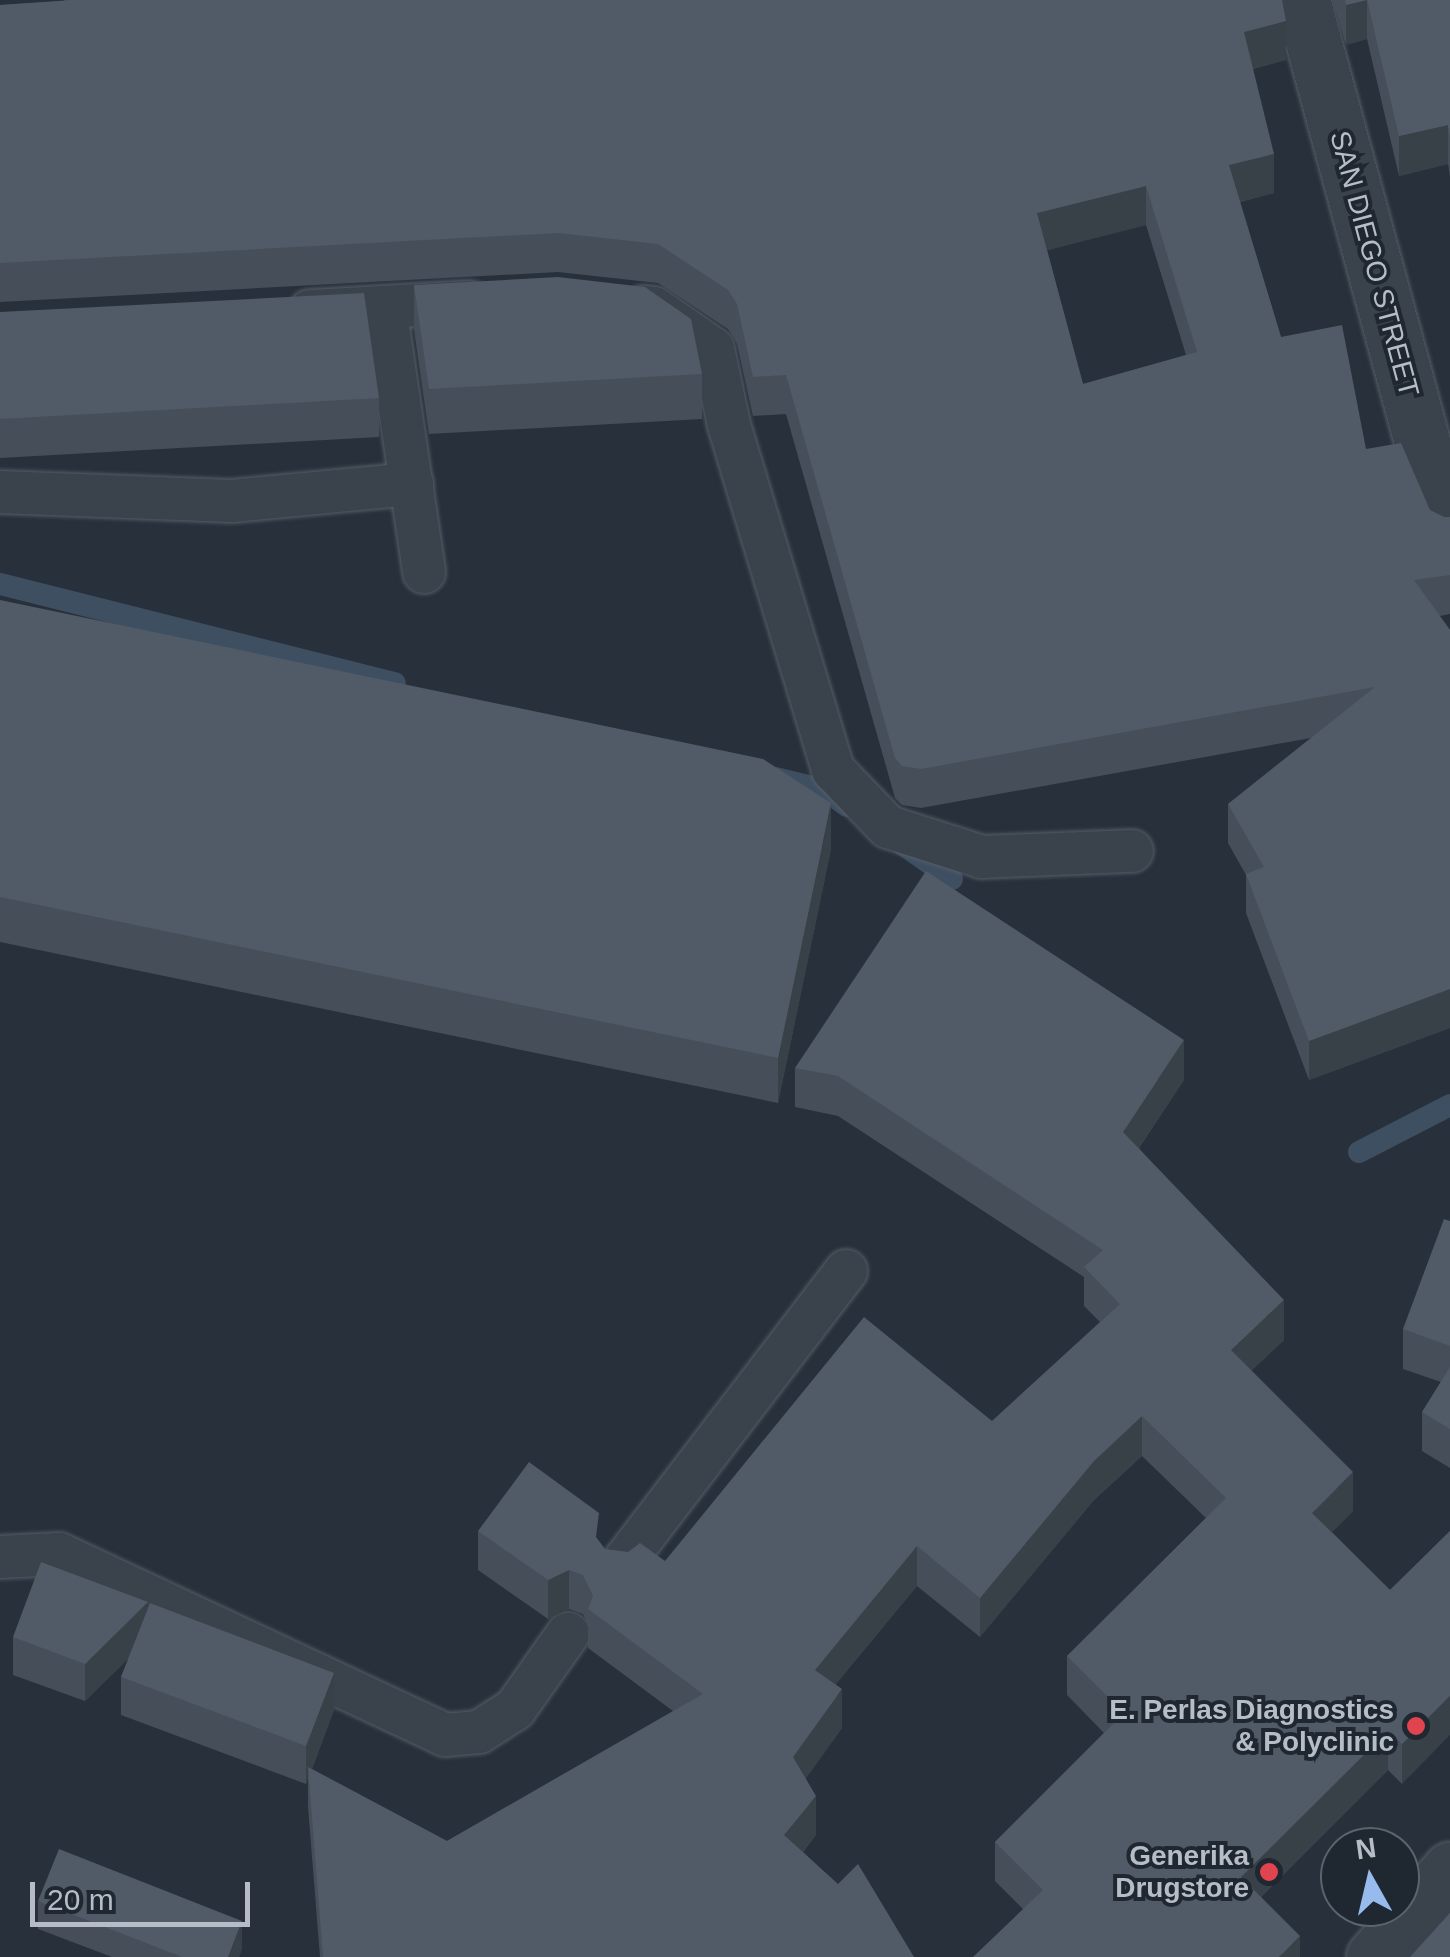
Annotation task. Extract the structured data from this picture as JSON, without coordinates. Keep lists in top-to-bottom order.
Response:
{
  "streets": {
    "street": ["SAN DIEGO STREET"]
  },
  "places": ["E. Perlas Diagnostics & Polyclinic", "Generika Drugstore"],
  "scale_bar": "20 m",
  "north": "top"
}
